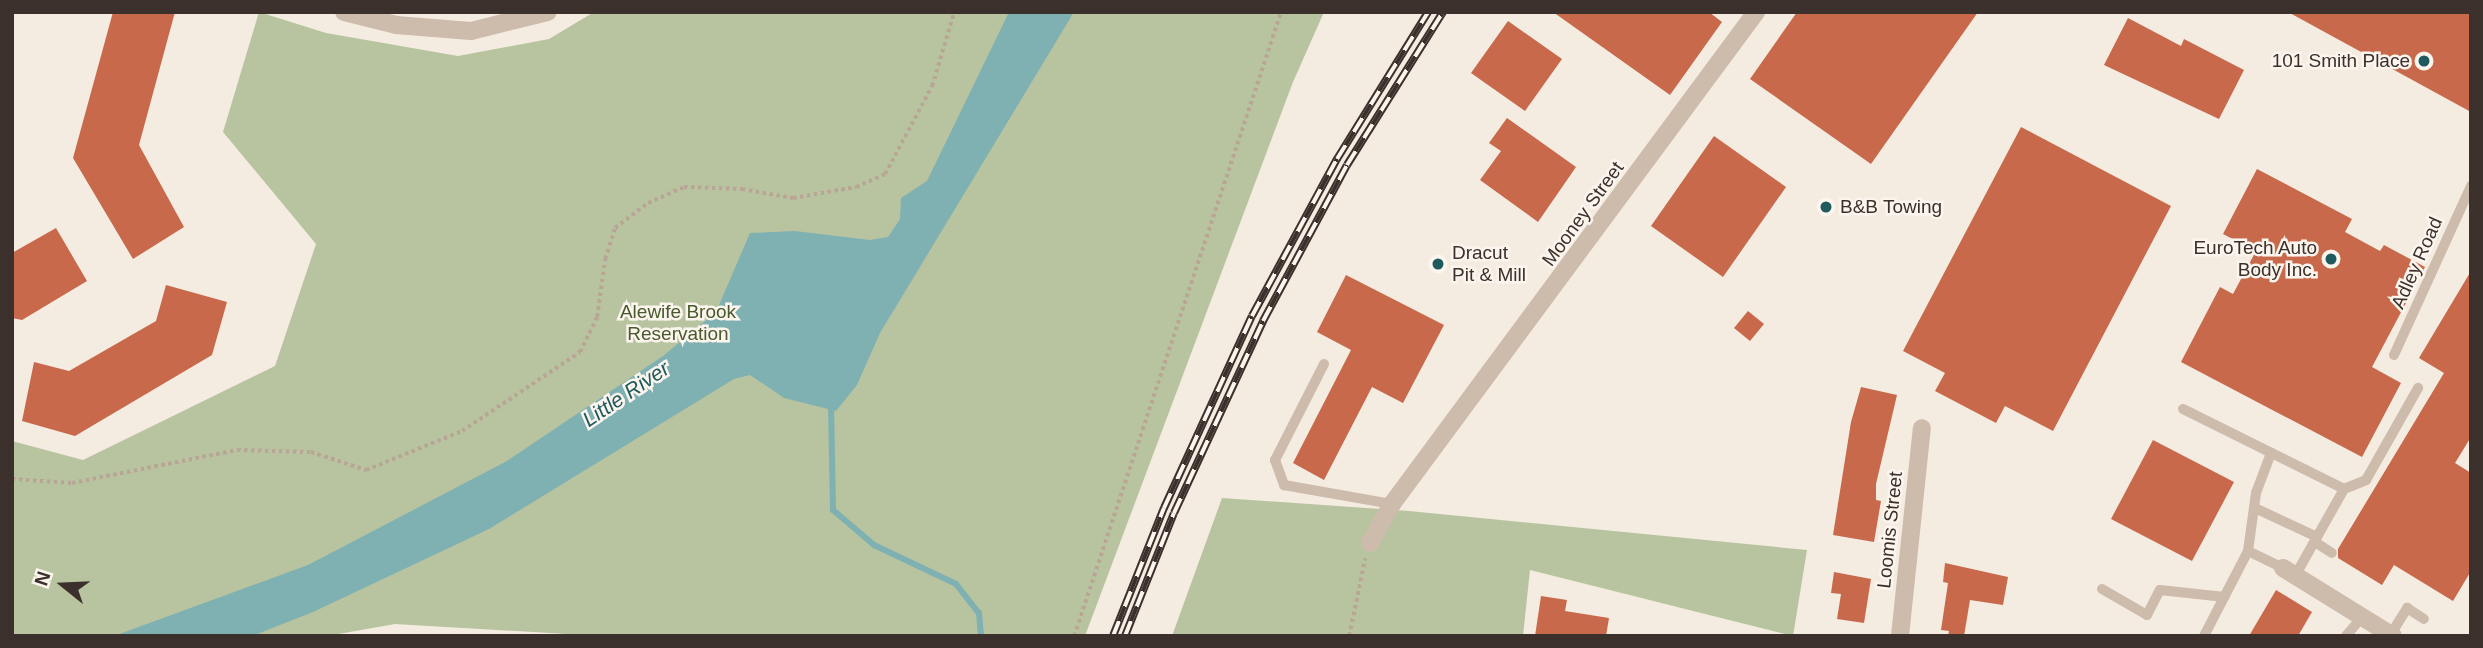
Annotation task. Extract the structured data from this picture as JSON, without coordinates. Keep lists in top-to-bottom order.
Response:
{
  "streets": {
    "street": ["Mooney Street", "Loomis Street"],
    "lane": ["Adley Road"]
  },
  "water": ["Little River"],
  "parks": ["Alewife Brook Reservation"],
  "places": [
    "101 Smith Place",
    "B&B Towing",
    "EuroTech Auto Body Inc.",
    "Dracut Pit & Mill"
  ],
  "north": "left"
}
